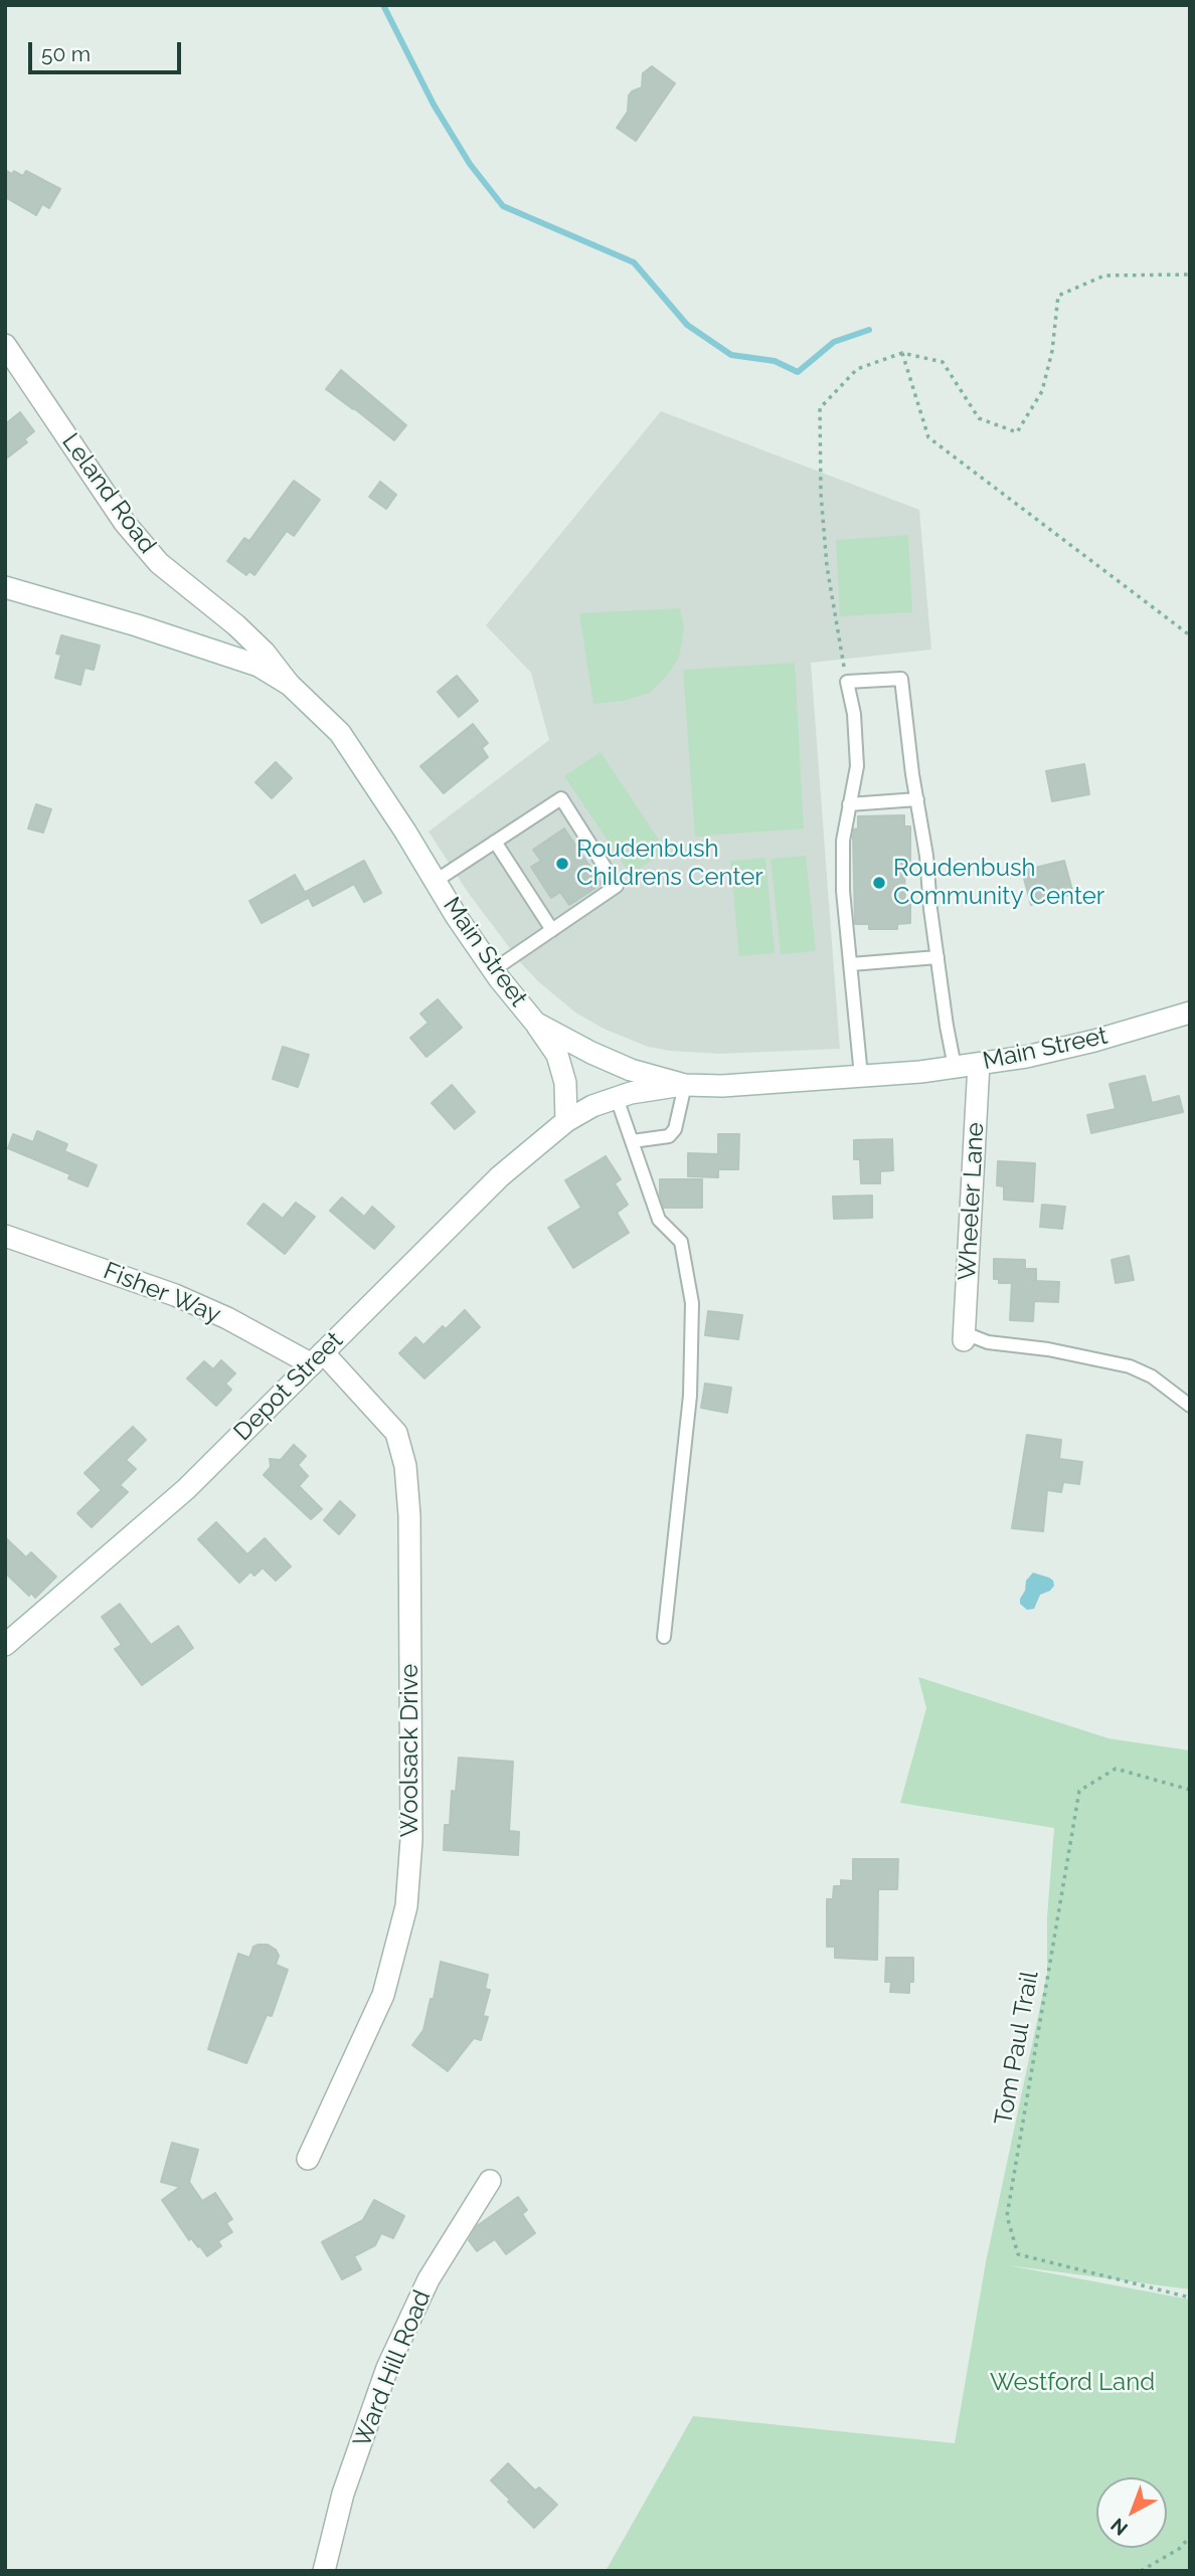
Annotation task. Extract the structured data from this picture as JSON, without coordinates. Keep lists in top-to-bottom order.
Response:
{
  "streets": {
    "main road": [
      "Leland Road",
      "Main Street",
      "Wheeler Lane",
      "Fisher Way",
      "Depot Street",
      "Woolsack Drive",
      "Ward Hill Road"
    ],
    "path": ["Tom Paul Trail"]
  },
  "crossings": [
    ["Leland Road", "Main Street"],
    ["Main Street", "Wheeler Lane"],
    ["Main Street", "Depot Street"],
    ["Fisher Way", "Depot Street"],
    ["Fisher Way", "Woolsack Drive"],
    ["Depot Street", "Woolsack Drive"]
  ],
  "parks": ["Westford Land"],
  "places": ["Roudenbush Childrens Center", "Roudenbush Community Center"],
  "scale_bar": "50 m",
  "north": "bottom left"
}
